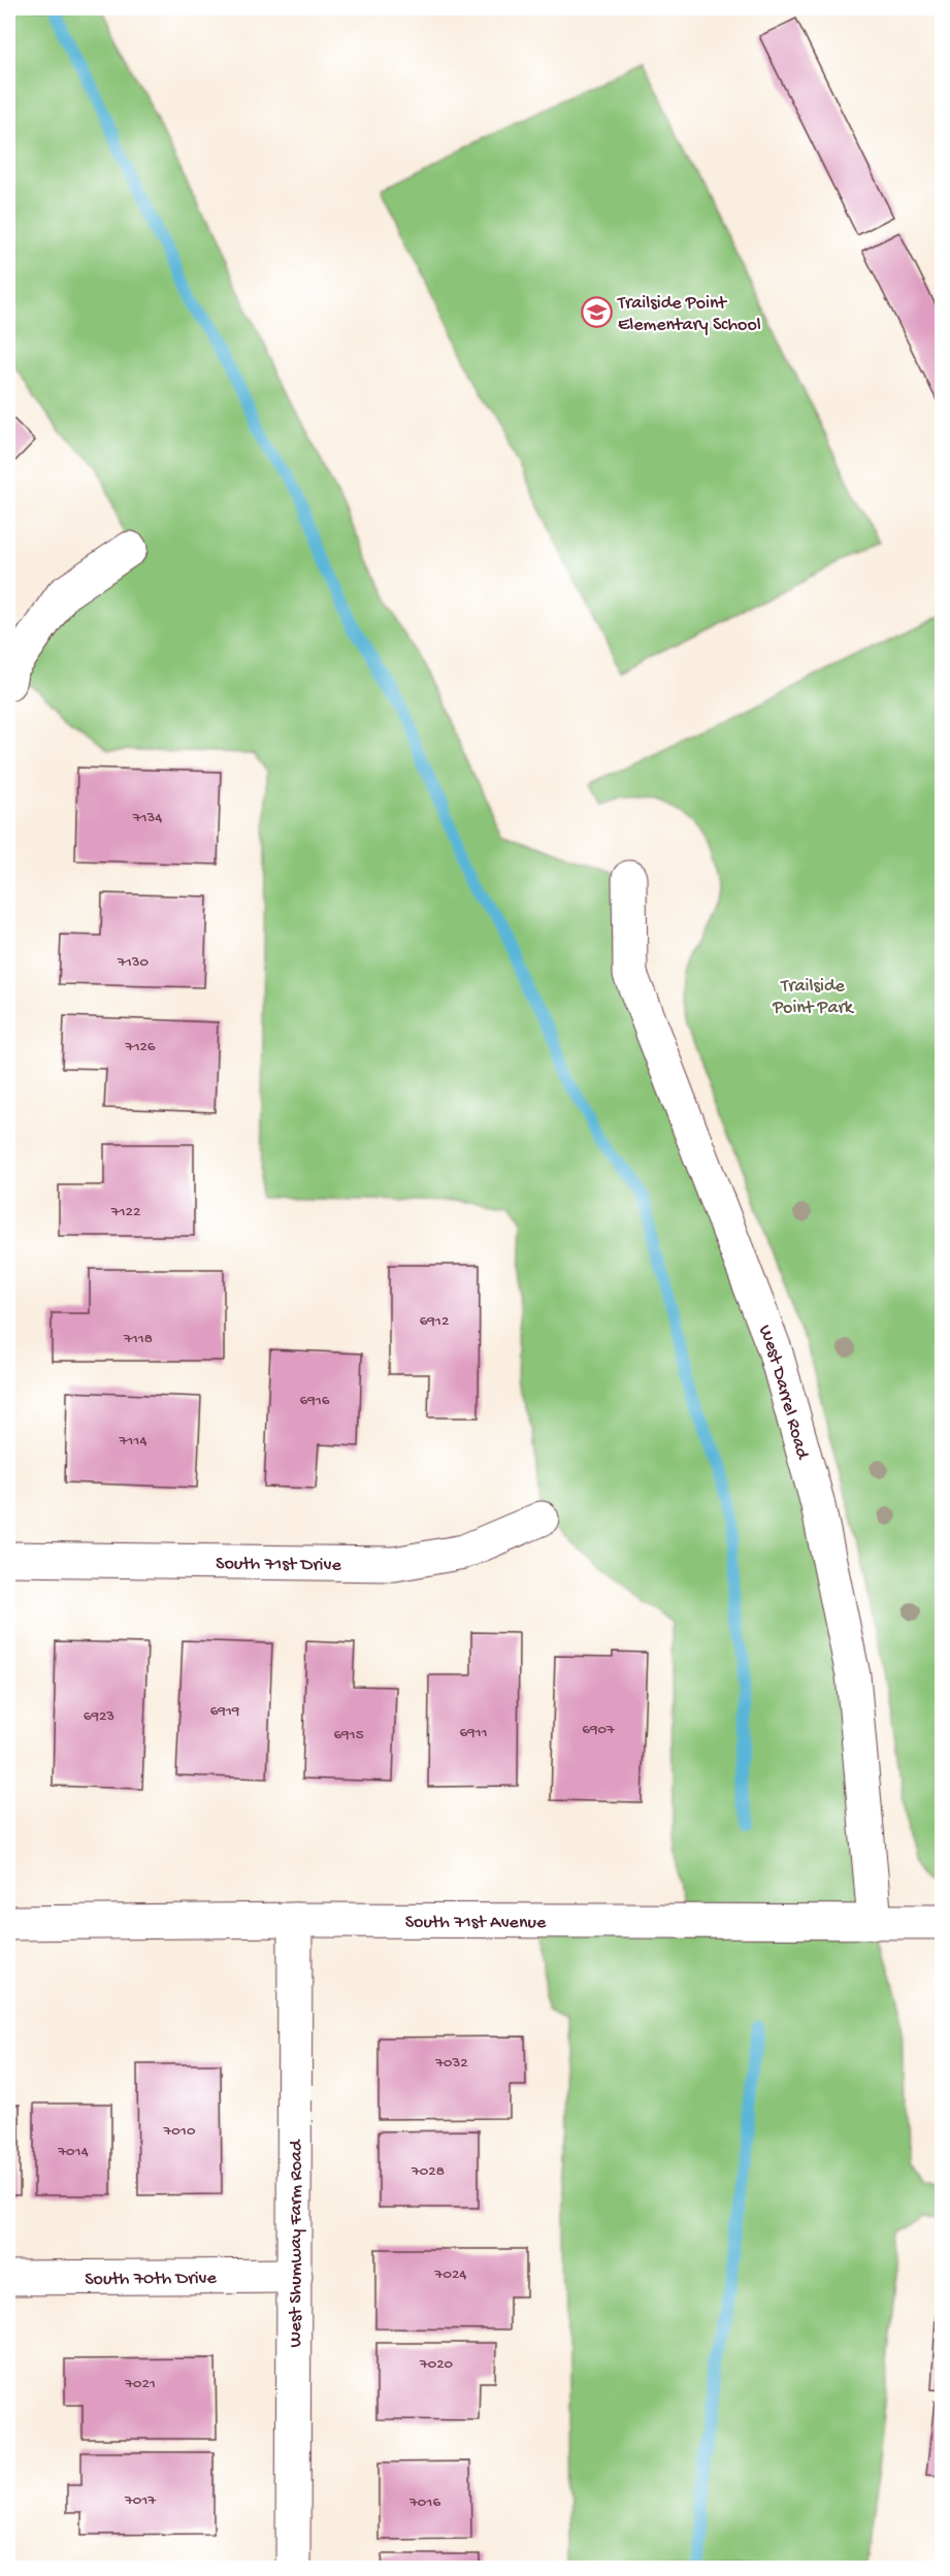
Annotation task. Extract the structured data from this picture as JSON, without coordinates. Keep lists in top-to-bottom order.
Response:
{
  "streets": {
    "street": [
      "West Darrel Road",
      "South 71st Drive",
      "South 71st Avenue",
      "West Shumway Farm Road",
      "South 70th Drive"
    ]
  },
  "crossings": [
    ["West Darrel Road", "South 71st Avenue"],
    ["South 71st Avenue", "West Shumway Farm Road"],
    ["West Shumway Farm Road", "South 70th Drive"]
  ],
  "parks": ["Trailside Point Park"],
  "places": {
    "school or university": ["Trailside Point Elementary School"]
  },
  "house_numbers": [
    "7134",
    "7130",
    "7126",
    "7122",
    "6912",
    "7118",
    "6916",
    "7114",
    "6919",
    "6923",
    "6907",
    "6911",
    "6915",
    "7032",
    "7010",
    "7014",
    "7028",
    "7024",
    "7020",
    "7021",
    "7017",
    "7016"
  ]
}
